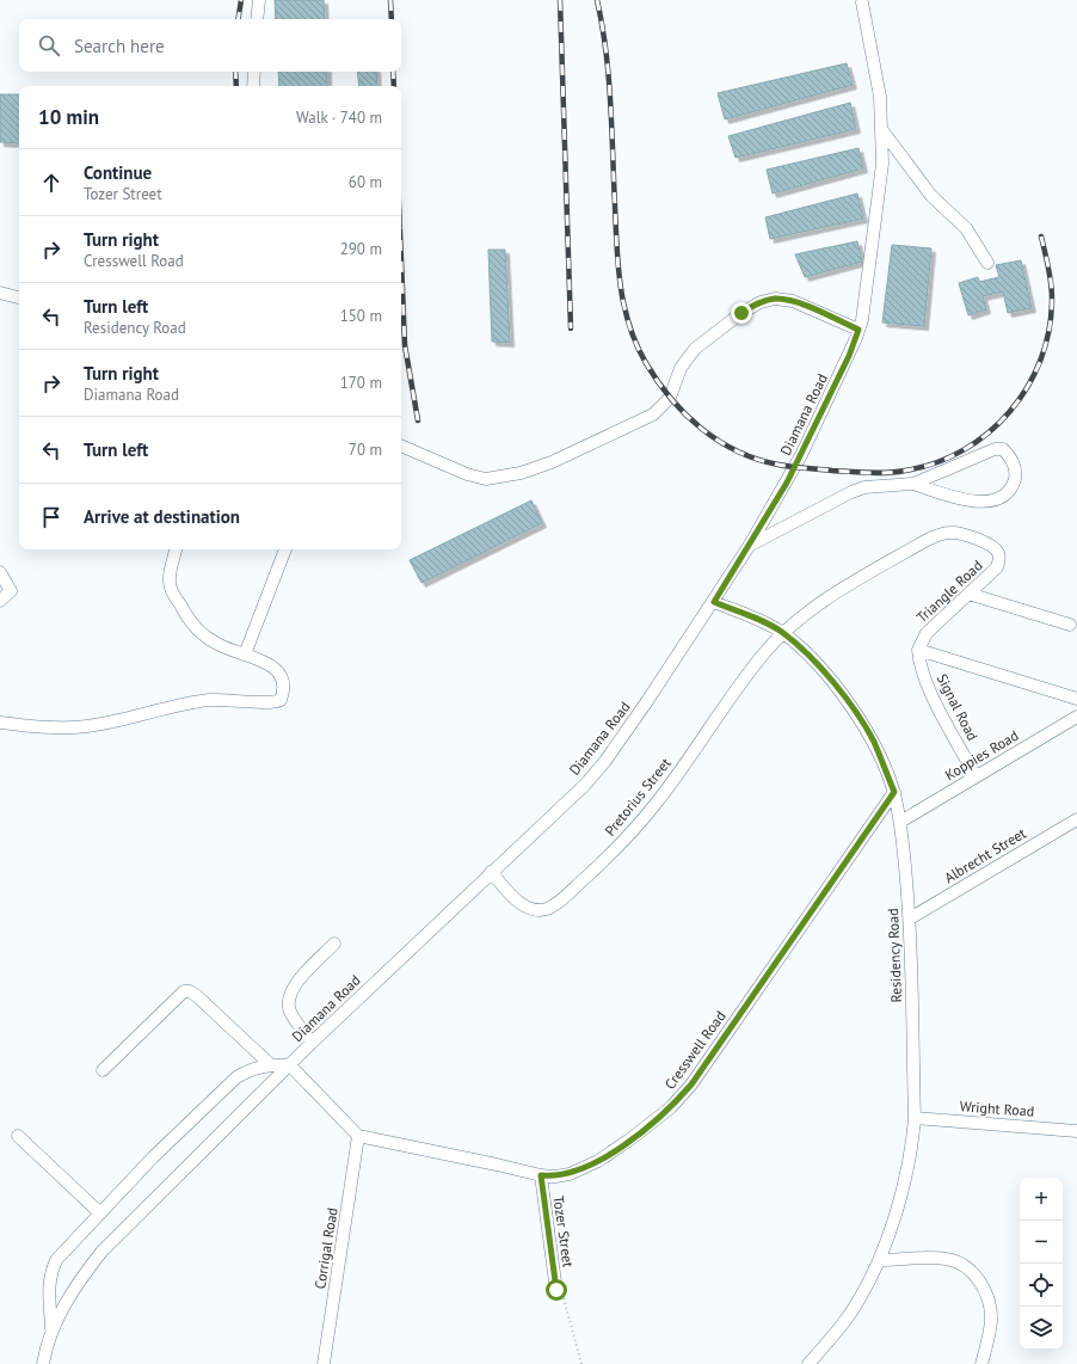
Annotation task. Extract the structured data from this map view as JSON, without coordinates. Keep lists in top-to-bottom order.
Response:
{
  "streets": {
    "street": [
      "Diamana Road",
      "Triangle Road",
      "Signal Road",
      "Koppies Road",
      "Pretorius Street",
      "Albrecht Street",
      "Residency Road",
      "Cresswell Road",
      "Wright Road",
      "Tozer Street",
      "Corrigal Road"
    ]
  },
  "crossings": [
    ["Diamana Road", "Pretorius Street"],
    ["Diamana Road", "Residency Road"],
    ["Triangle Road", "Signal Road"],
    ["Triangle Road", "Pretorius Street"],
    ["Triangle Road", "Residency Road"],
    ["Signal Road", "Koppies Road"],
    ["Koppies Road", "Residency Road"],
    ["Pretorius Street", "Residency Road"],
    ["Albrecht Street", "Residency Road"],
    ["Residency Road", "Cresswell Road"],
    ["Residency Road", "Wright Road"],
    ["Cresswell Road", "Tozer Street"],
    ["Cresswell Road", "Corrigal Road"]
  ],
  "page": {
    "search": "Search here",
    "heading": ["10 min", "Walk · 740 m"],
    "list": [
      ["Continue", "Tozer Street", "60 m"],
      ["Turn right", "Cresswell Road", "290 m"],
      ["Turn left", "Residency Road", "150 m"],
      ["Turn right", "Diamana Road", "170 m"],
      ["Turn left", "70 m"],
      "Arrive at destination"
    ],
    "map_buttons": ["+", "−"]
  }
}
